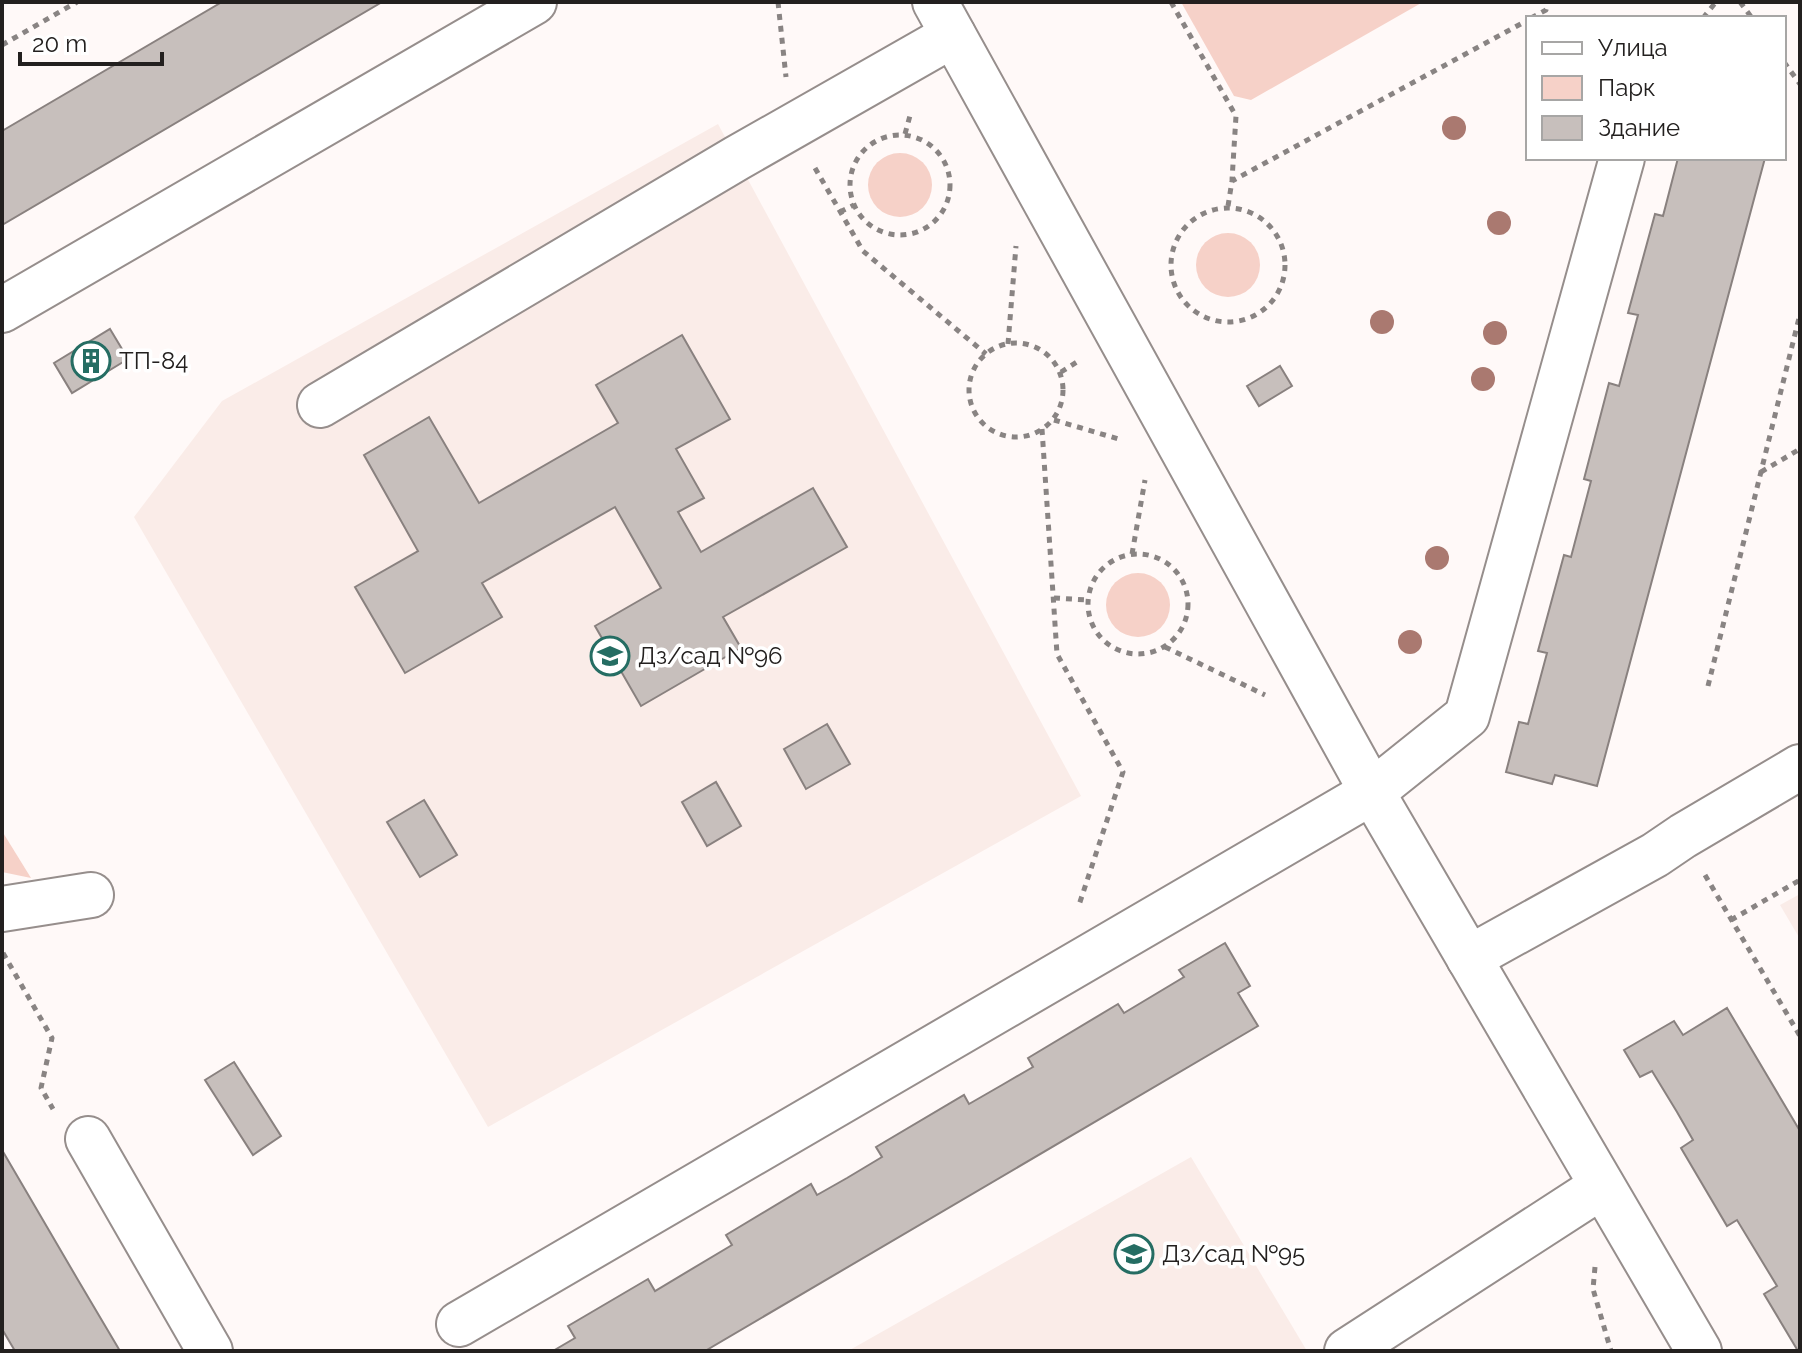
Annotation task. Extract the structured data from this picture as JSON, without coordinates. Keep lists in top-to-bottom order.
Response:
{
  "places": {
    "building": ["ТП-84"],
    "school or university": ["Дз/сад №96", "Дз/сад №95"]
  },
  "legend": ["Улица", "Парк", "Здание"],
  "scale_bar": "20 m"
}
